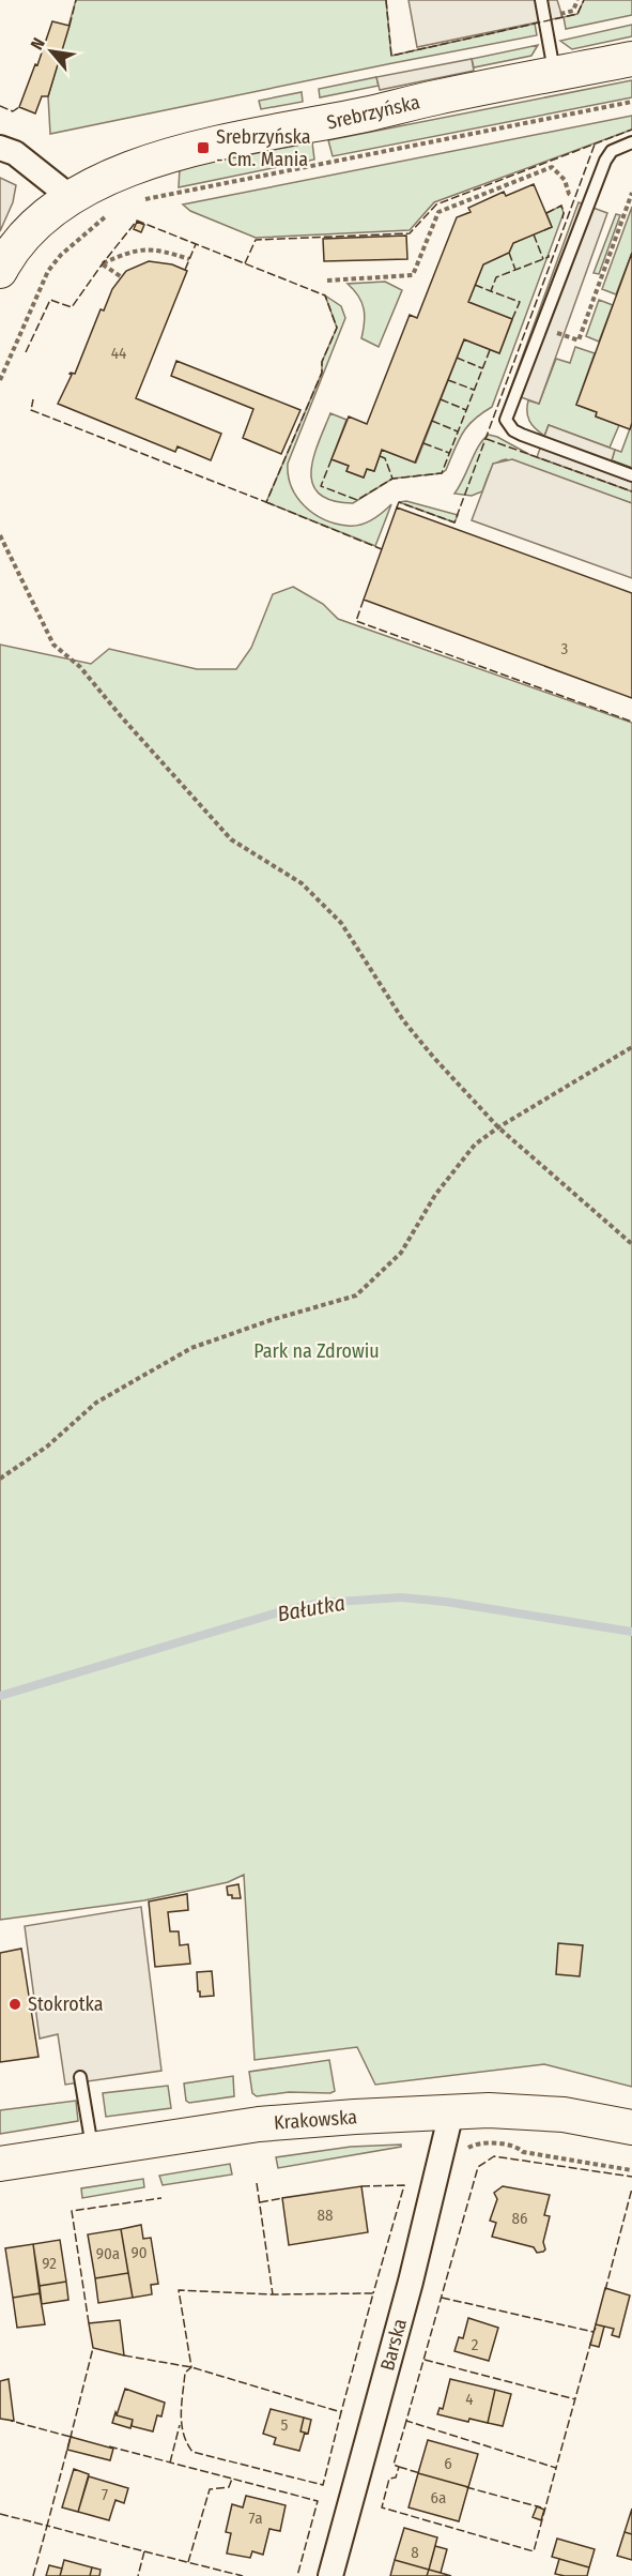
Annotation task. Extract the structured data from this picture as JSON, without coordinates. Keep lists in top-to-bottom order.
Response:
{
  "streets": {
    "street": ["Srebrzyńska", "Krakowska", "Barska"]
  },
  "crossings": [
    ["Krakowska", "Barska"]
  ],
  "water": ["Bałutka"],
  "parks": ["Park na Zdrowiu"],
  "places": {
    "transit": ["Srebrzyńska - Cm. Mania"],
    "other": ["Stokrotka"]
  },
  "house_numbers": [
    "44",
    "3",
    "88",
    "86",
    "90",
    "90a",
    "92",
    "2",
    "4",
    "5",
    "6",
    "7",
    "6a",
    "7a",
    "8"
  ],
  "north": "top left"
}
